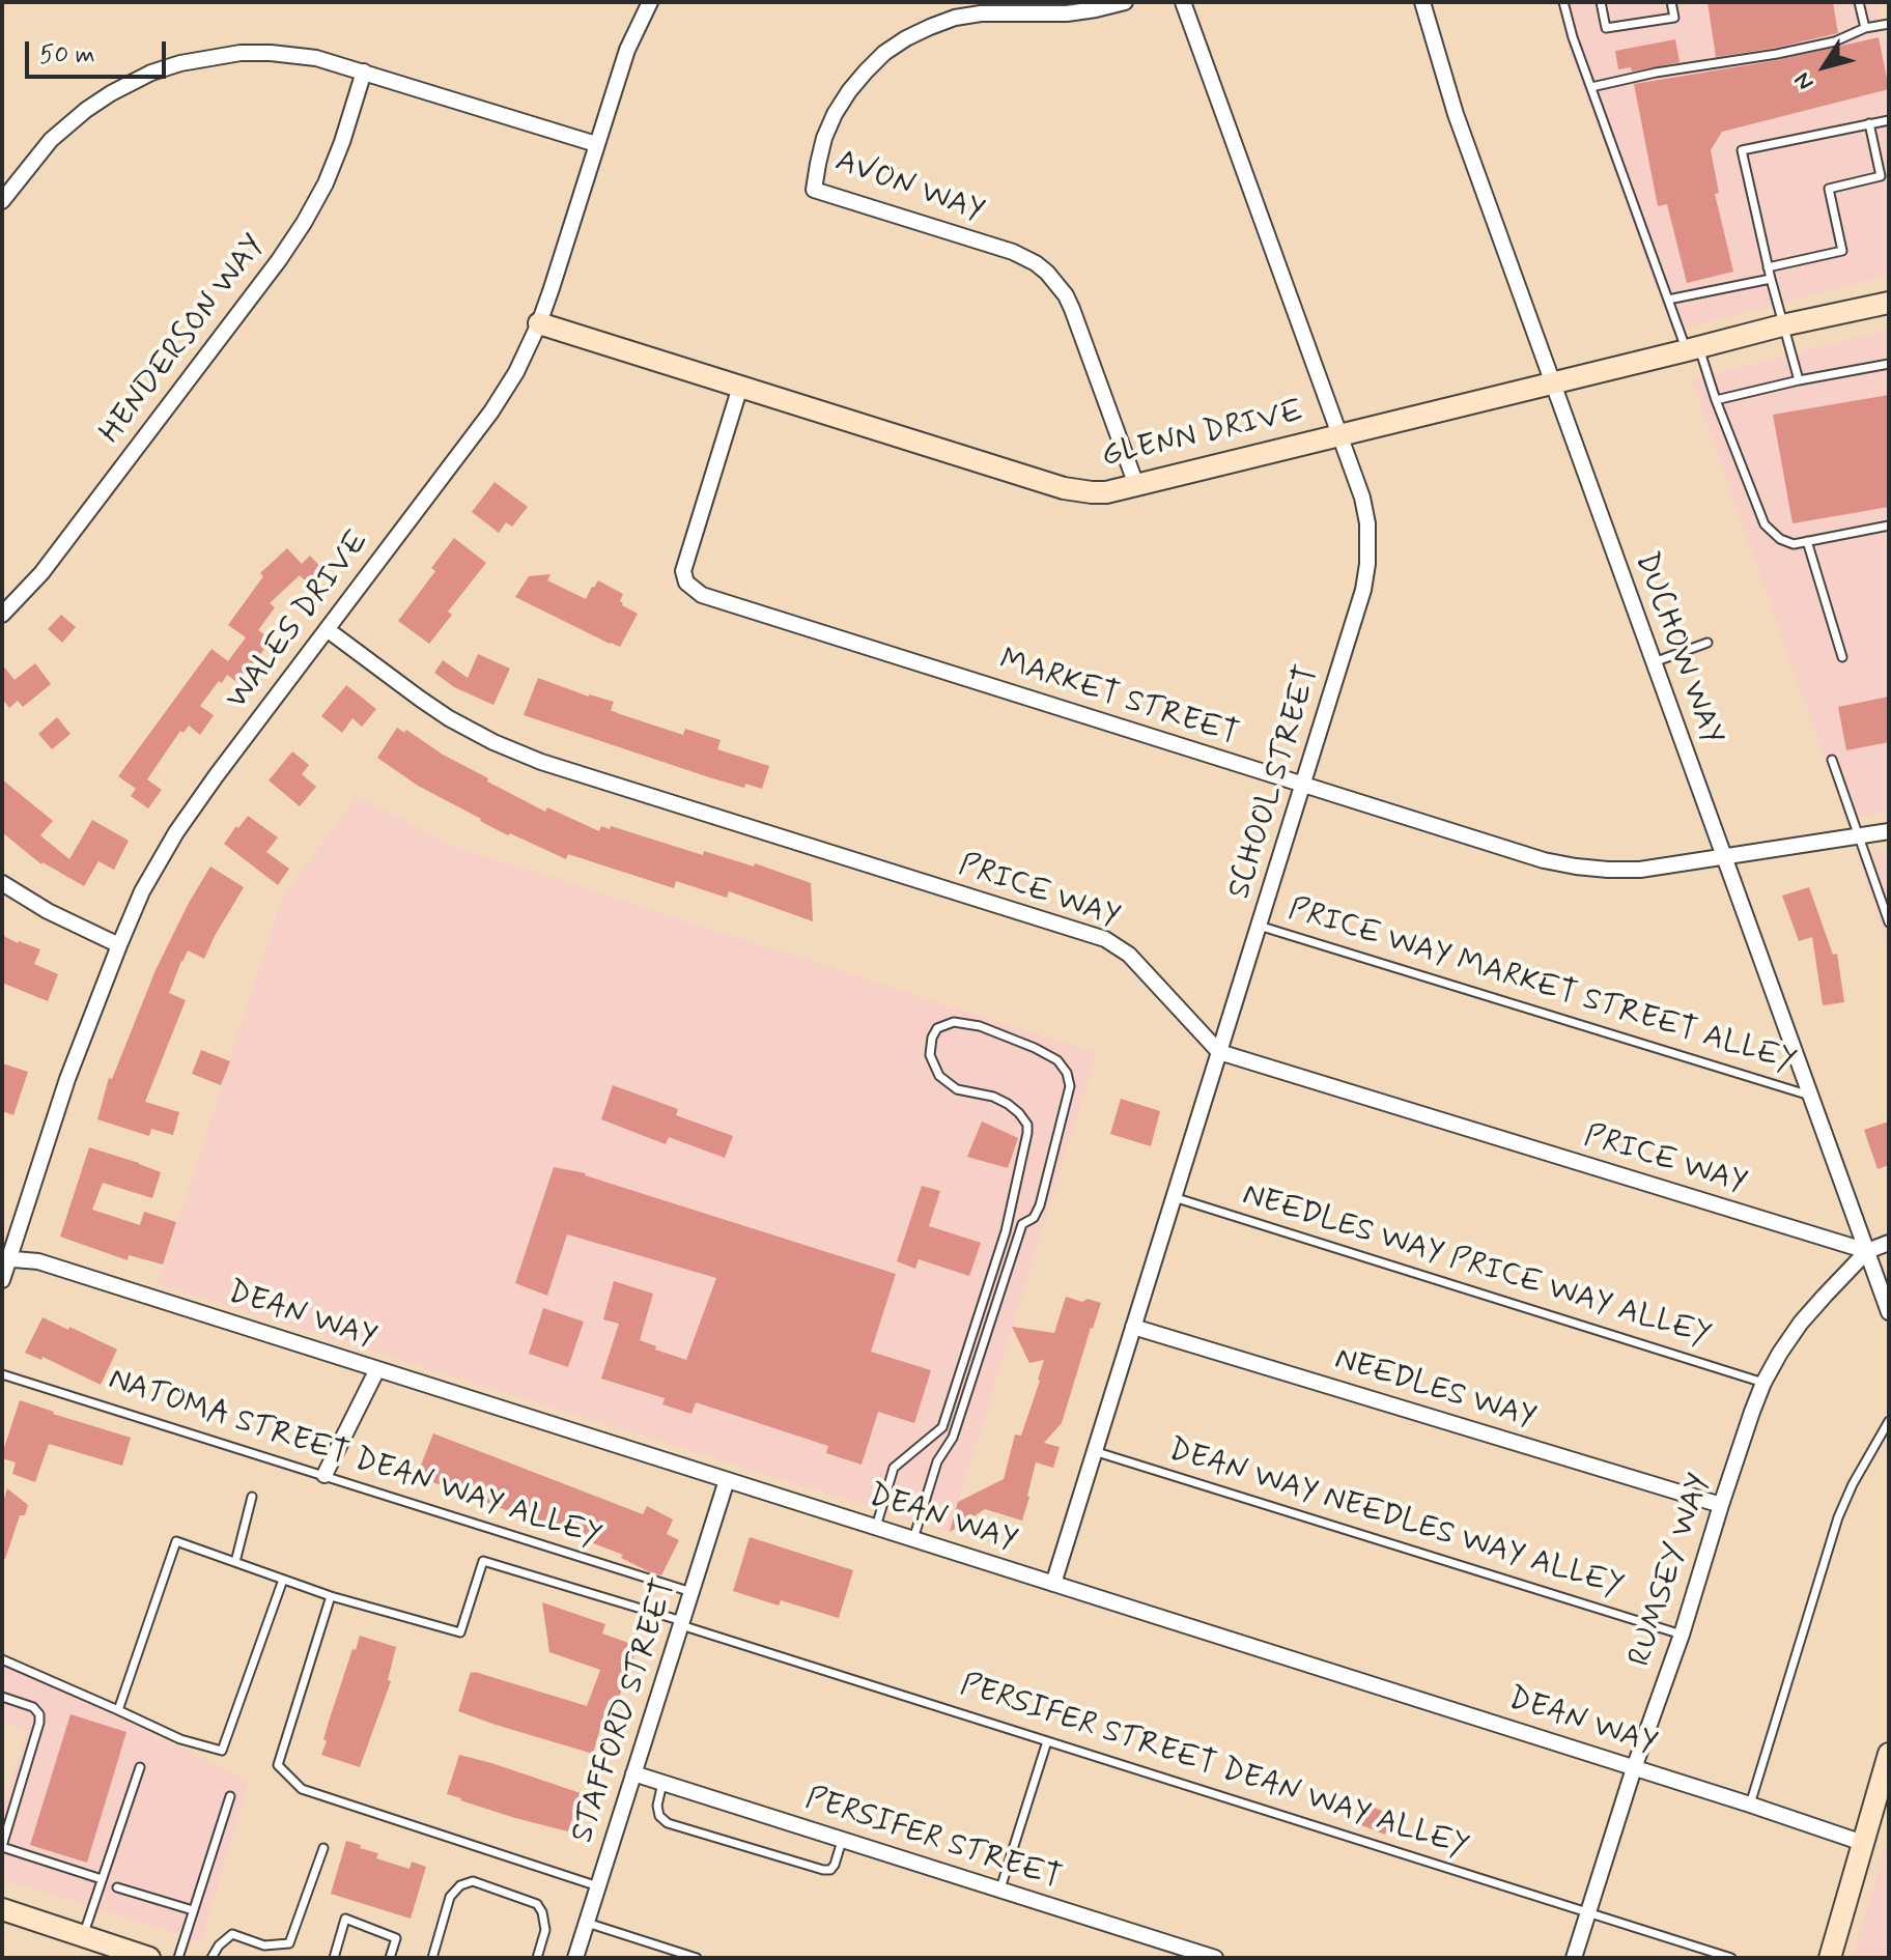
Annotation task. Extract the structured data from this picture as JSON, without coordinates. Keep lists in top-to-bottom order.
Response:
{
  "streets": {
    "street": [
      "AVON WAY",
      "HENDERSON WAY",
      "GLENN DRIVE",
      "WALES DRIVE",
      "DUCHOW WAY",
      "MARKET STREET",
      "SCHOOL STREET",
      "PRICE WAY",
      "DEAN WAY",
      "NEEDLES WAY",
      "RUMSEY WAY",
      "STAFFORD STREET",
      "PERSIFER STREET"
    ],
    "lane": [
      "PRICE WAY MARKET STREET ALLEY",
      "NEEDLES WAY PRICE WAY ALLEY",
      "NATOMA STREET DEAN WAY ALLEY",
      "DEAN WAY NEEDLES WAY ALLEY",
      "PERSIFER STREET DEAN WAY ALLEY"
    ]
  },
  "crossings": [
    ["AVON WAY", "GLENN DRIVE"],
    ["GLENN DRIVE", "WALES DRIVE"],
    ["GLENN DRIVE", "DUCHOW WAY"],
    ["GLENN DRIVE", "MARKET STREET"],
    ["GLENN DRIVE", "SCHOOL STREET"],
    ["WALES DRIVE", "PRICE WAY"],
    ["WALES DRIVE", "DEAN WAY"],
    ["DUCHOW WAY", "MARKET STREET"],
    ["DUCHOW WAY", "PRICE WAY"],
    ["DUCHOW WAY", "PRICE WAY MARKET STREET ALLEY"],
    ["DUCHOW WAY", "RUMSEY WAY"],
    ["MARKET STREET", "SCHOOL STREET"],
    ["SCHOOL STREET", "PRICE WAY"],
    ["SCHOOL STREET", "PRICE WAY MARKET STREET ALLEY"],
    ["SCHOOL STREET", "NEEDLES WAY PRICE WAY ALLEY"],
    ["SCHOOL STREET", "DEAN WAY"],
    ["SCHOOL STREET", "NEEDLES WAY"],
    ["SCHOOL STREET", "DEAN WAY NEEDLES WAY ALLEY"],
    ["PRICE WAY", "RUMSEY WAY"],
    ["NEEDLES WAY PRICE WAY ALLEY", "RUMSEY WAY"],
    ["DEAN WAY", "RUMSEY WAY"],
    ["DEAN WAY", "STAFFORD STREET"],
    ["NEEDLES WAY", "RUMSEY WAY"],
    ["NATOMA STREET DEAN WAY ALLEY", "STAFFORD STREET"],
    ["DEAN WAY NEEDLES WAY ALLEY", "RUMSEY WAY"],
    ["RUMSEY WAY", "PERSIFER STREET DEAN WAY ALLEY"],
    ["STAFFORD STREET", "PERSIFER STREET DEAN WAY ALLEY"],
    ["STAFFORD STREET", "PERSIFER STREET"]
  ],
  "scale_bar": "50 m",
  "north": "bottom left"
}
